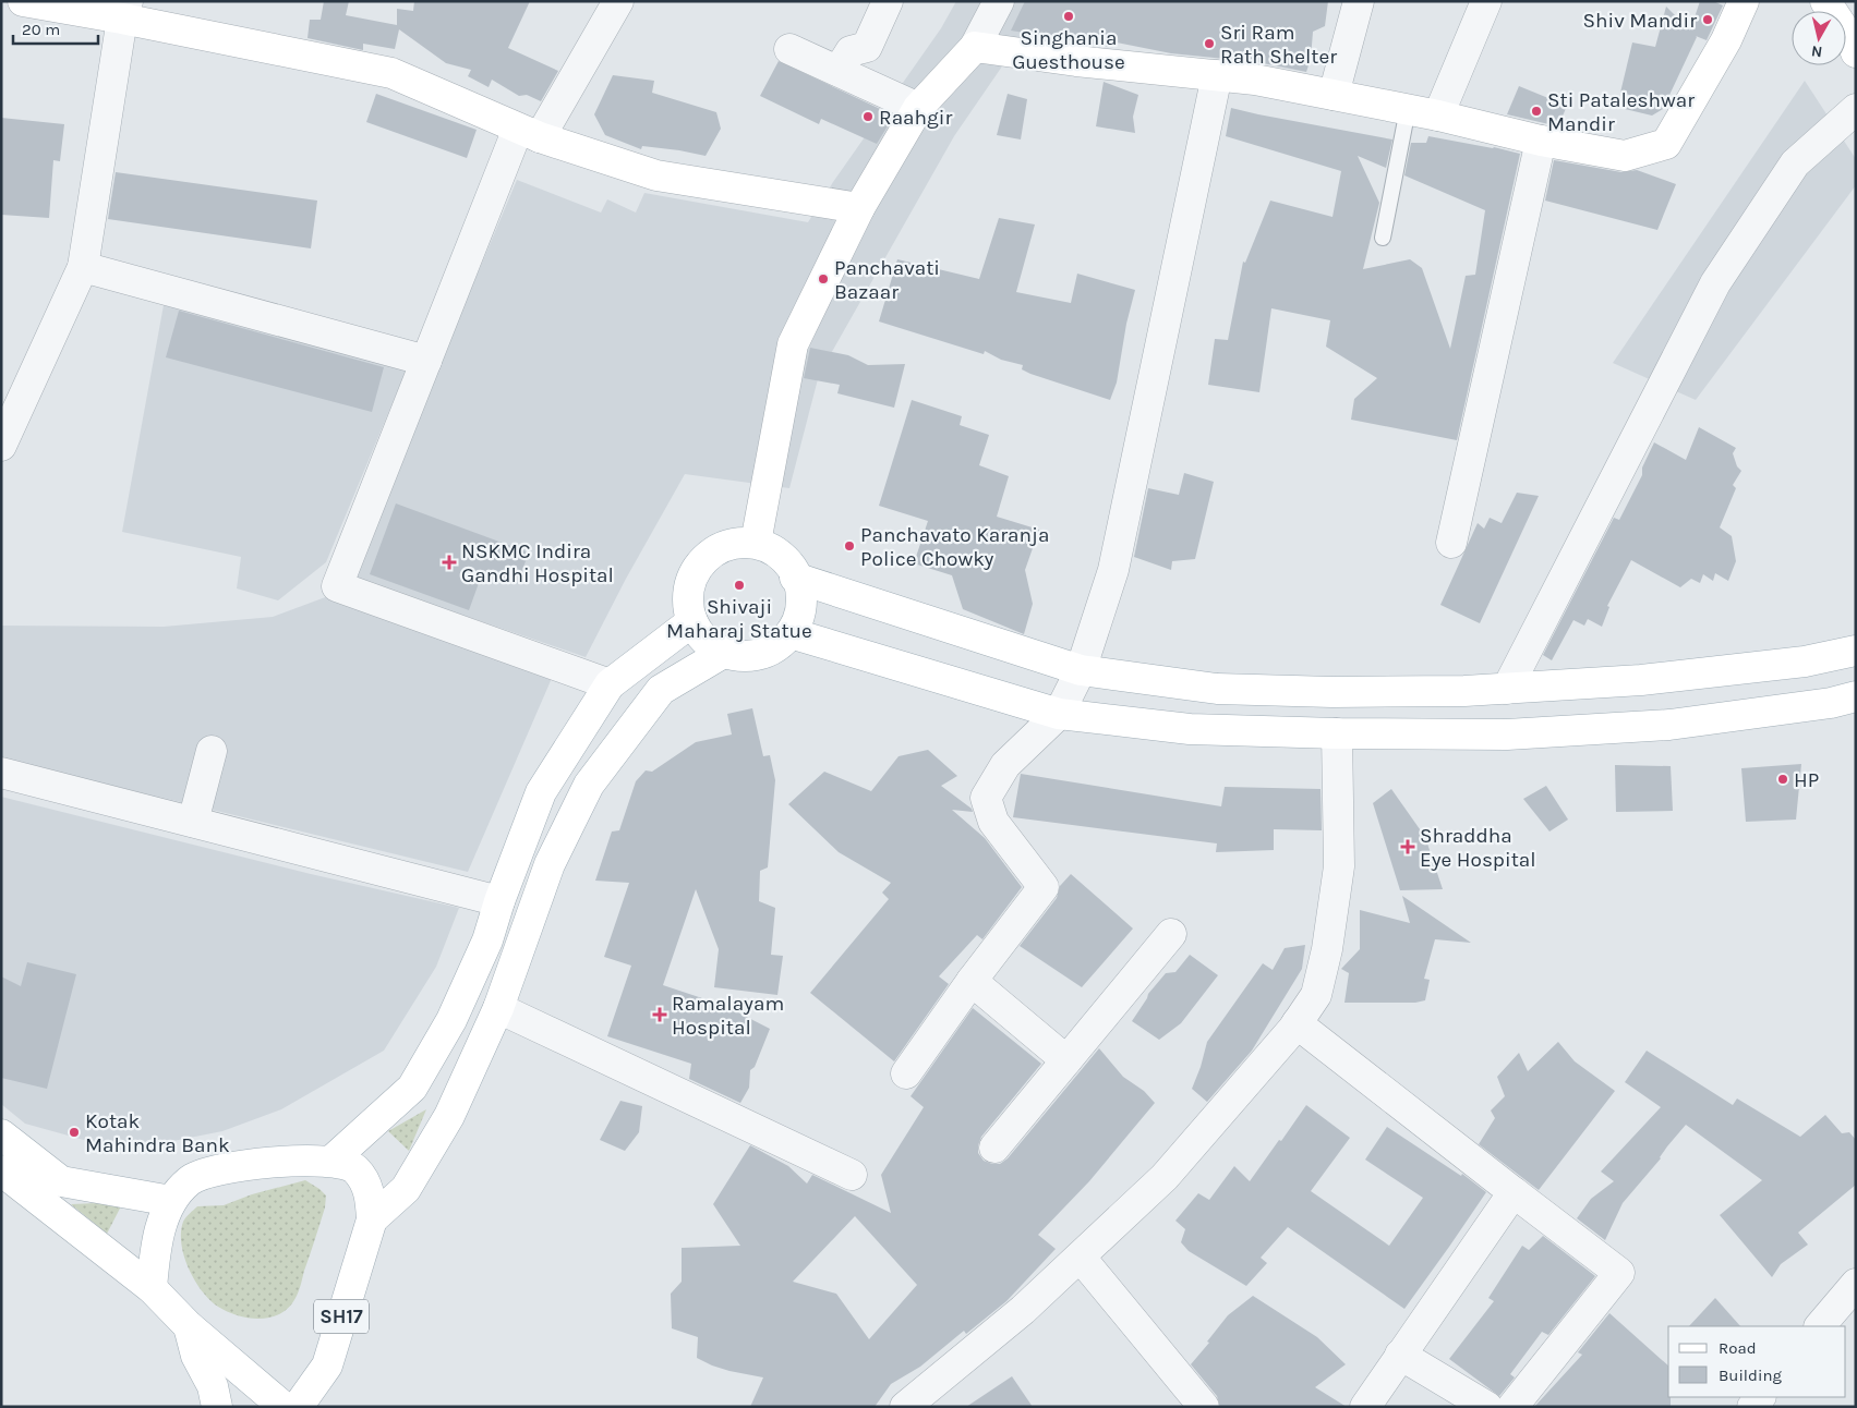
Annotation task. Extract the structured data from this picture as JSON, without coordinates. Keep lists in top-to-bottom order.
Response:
{
  "streets": {
    "main road": ["SH17"]
  },
  "places": {
    "other": [
      "Singhania Guesthouse",
      "Shiv Mandir",
      "Sri Ram Rath Shelter",
      "Sti Pataleshwar Mandir",
      "Raahgir",
      "Panchavati Bazaar",
      "Panchavato Karanja Police Chowky",
      "Shivaji Maharaj Statue",
      "HP",
      "Kotak Mahindra Bank"
    ],
    "health": ["NSKMC Indira Gandhi Hospital", "Shraddha Eye Hospital", "Ramalayam Hospital"]
  },
  "legend": ["Road", "Building"],
  "scale_bar": "20 m",
  "north": "bottom"
}
